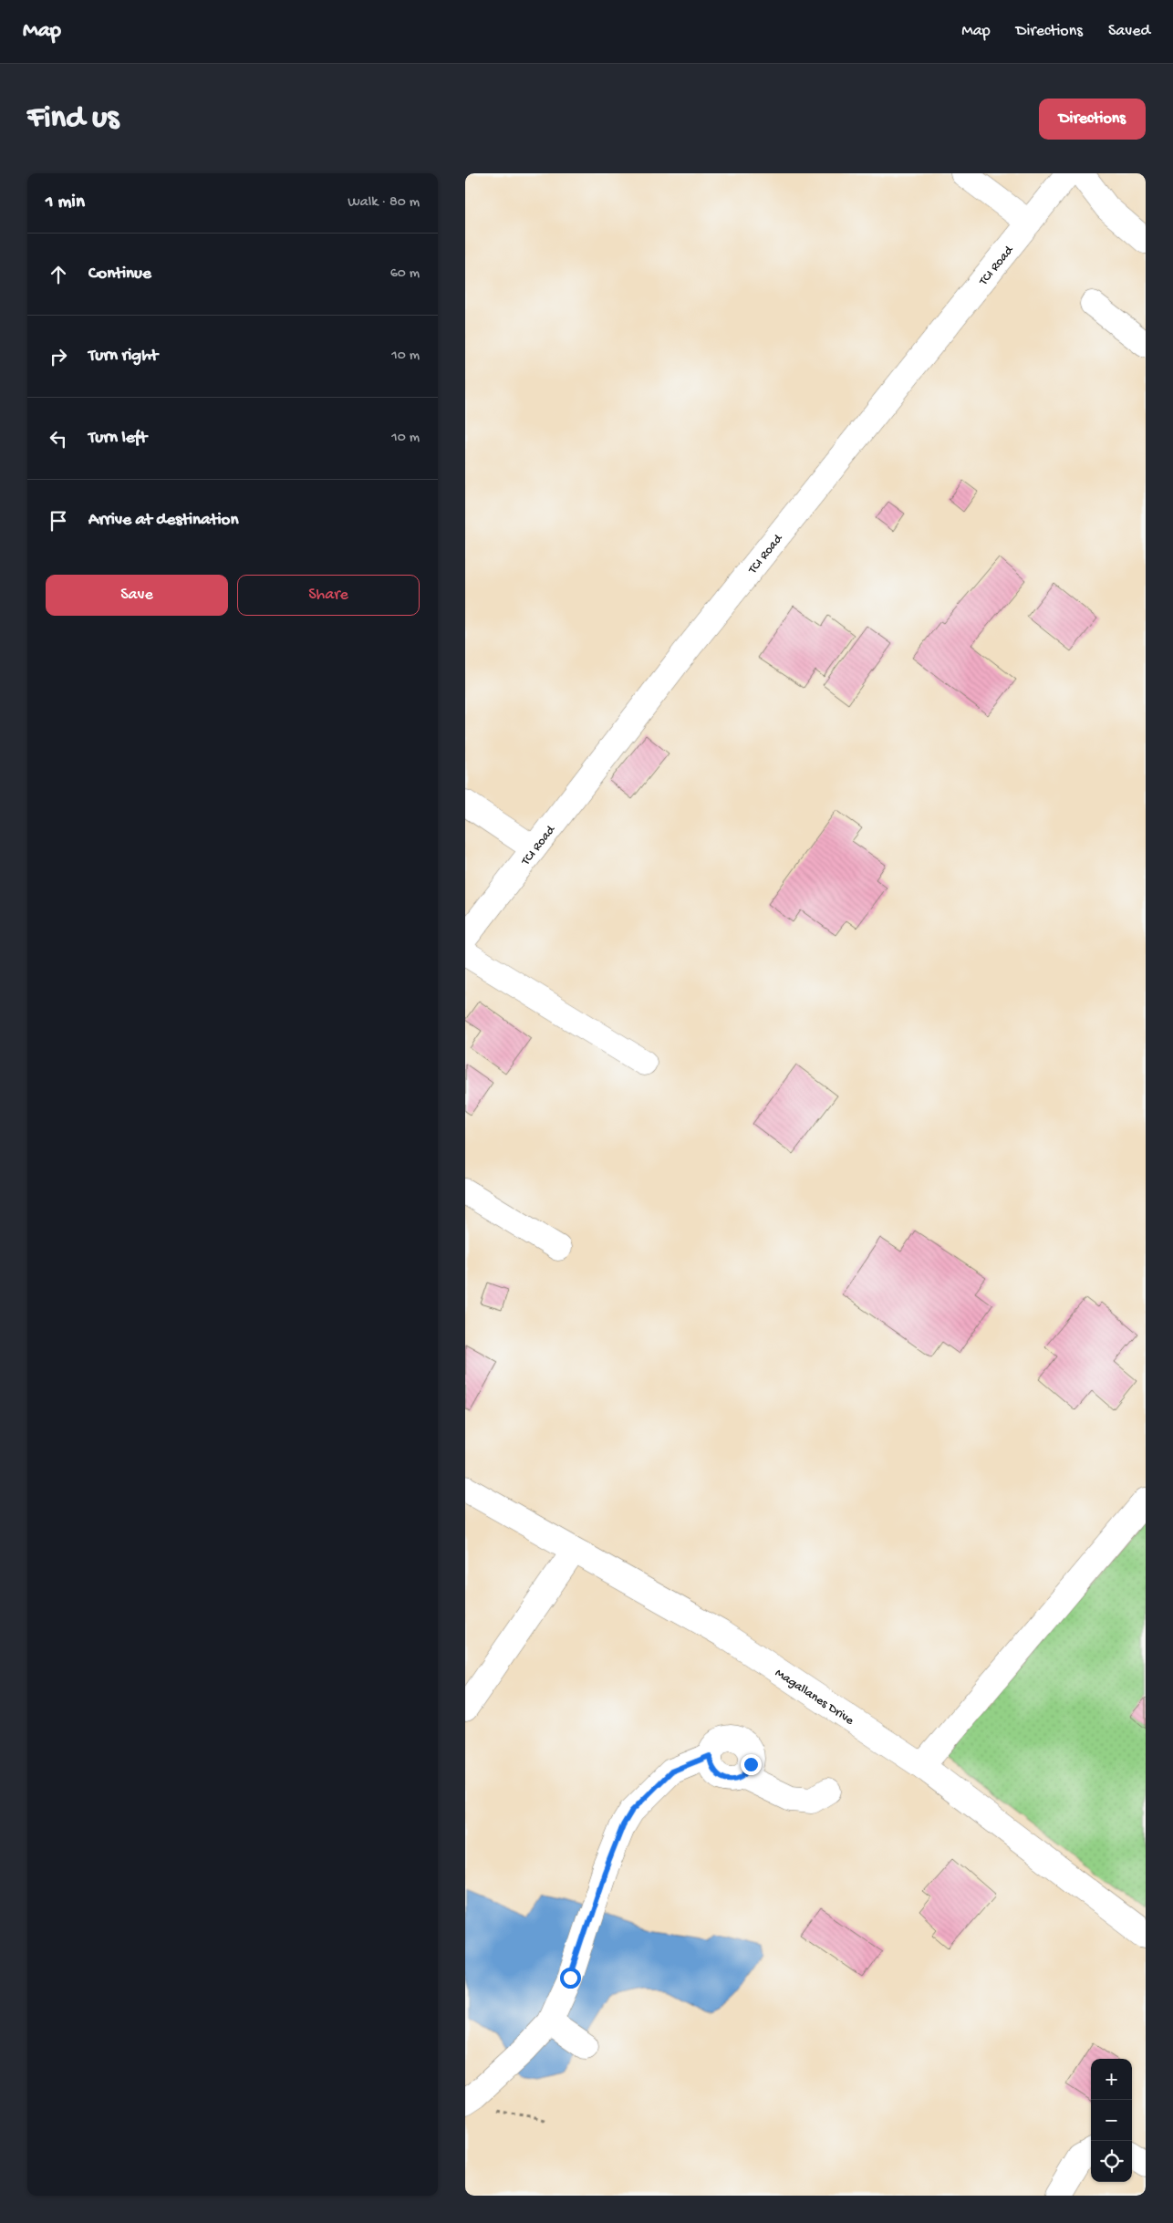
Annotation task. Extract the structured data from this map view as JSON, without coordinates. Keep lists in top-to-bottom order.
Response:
{
  "streets": {
    "street": ["TCI Road", "Magallanes Drive"]
  },
  "page": {
    "header": "Map",
    "nav": ["Map", "Directions", "Saved"],
    "buttons": [
      "Directions",
      ["Save", "Share"]
    ],
    "title": "Find us",
    "heading": ["1 min", "Walk · 80 m"],
    "list": [
      ["Continue", "60 m"],
      ["Turn right", "10 m"],
      ["Turn left", "10 m"],
      "Arrive at destination"
    ],
    "map_buttons": ["+", "−"]
  }
}
